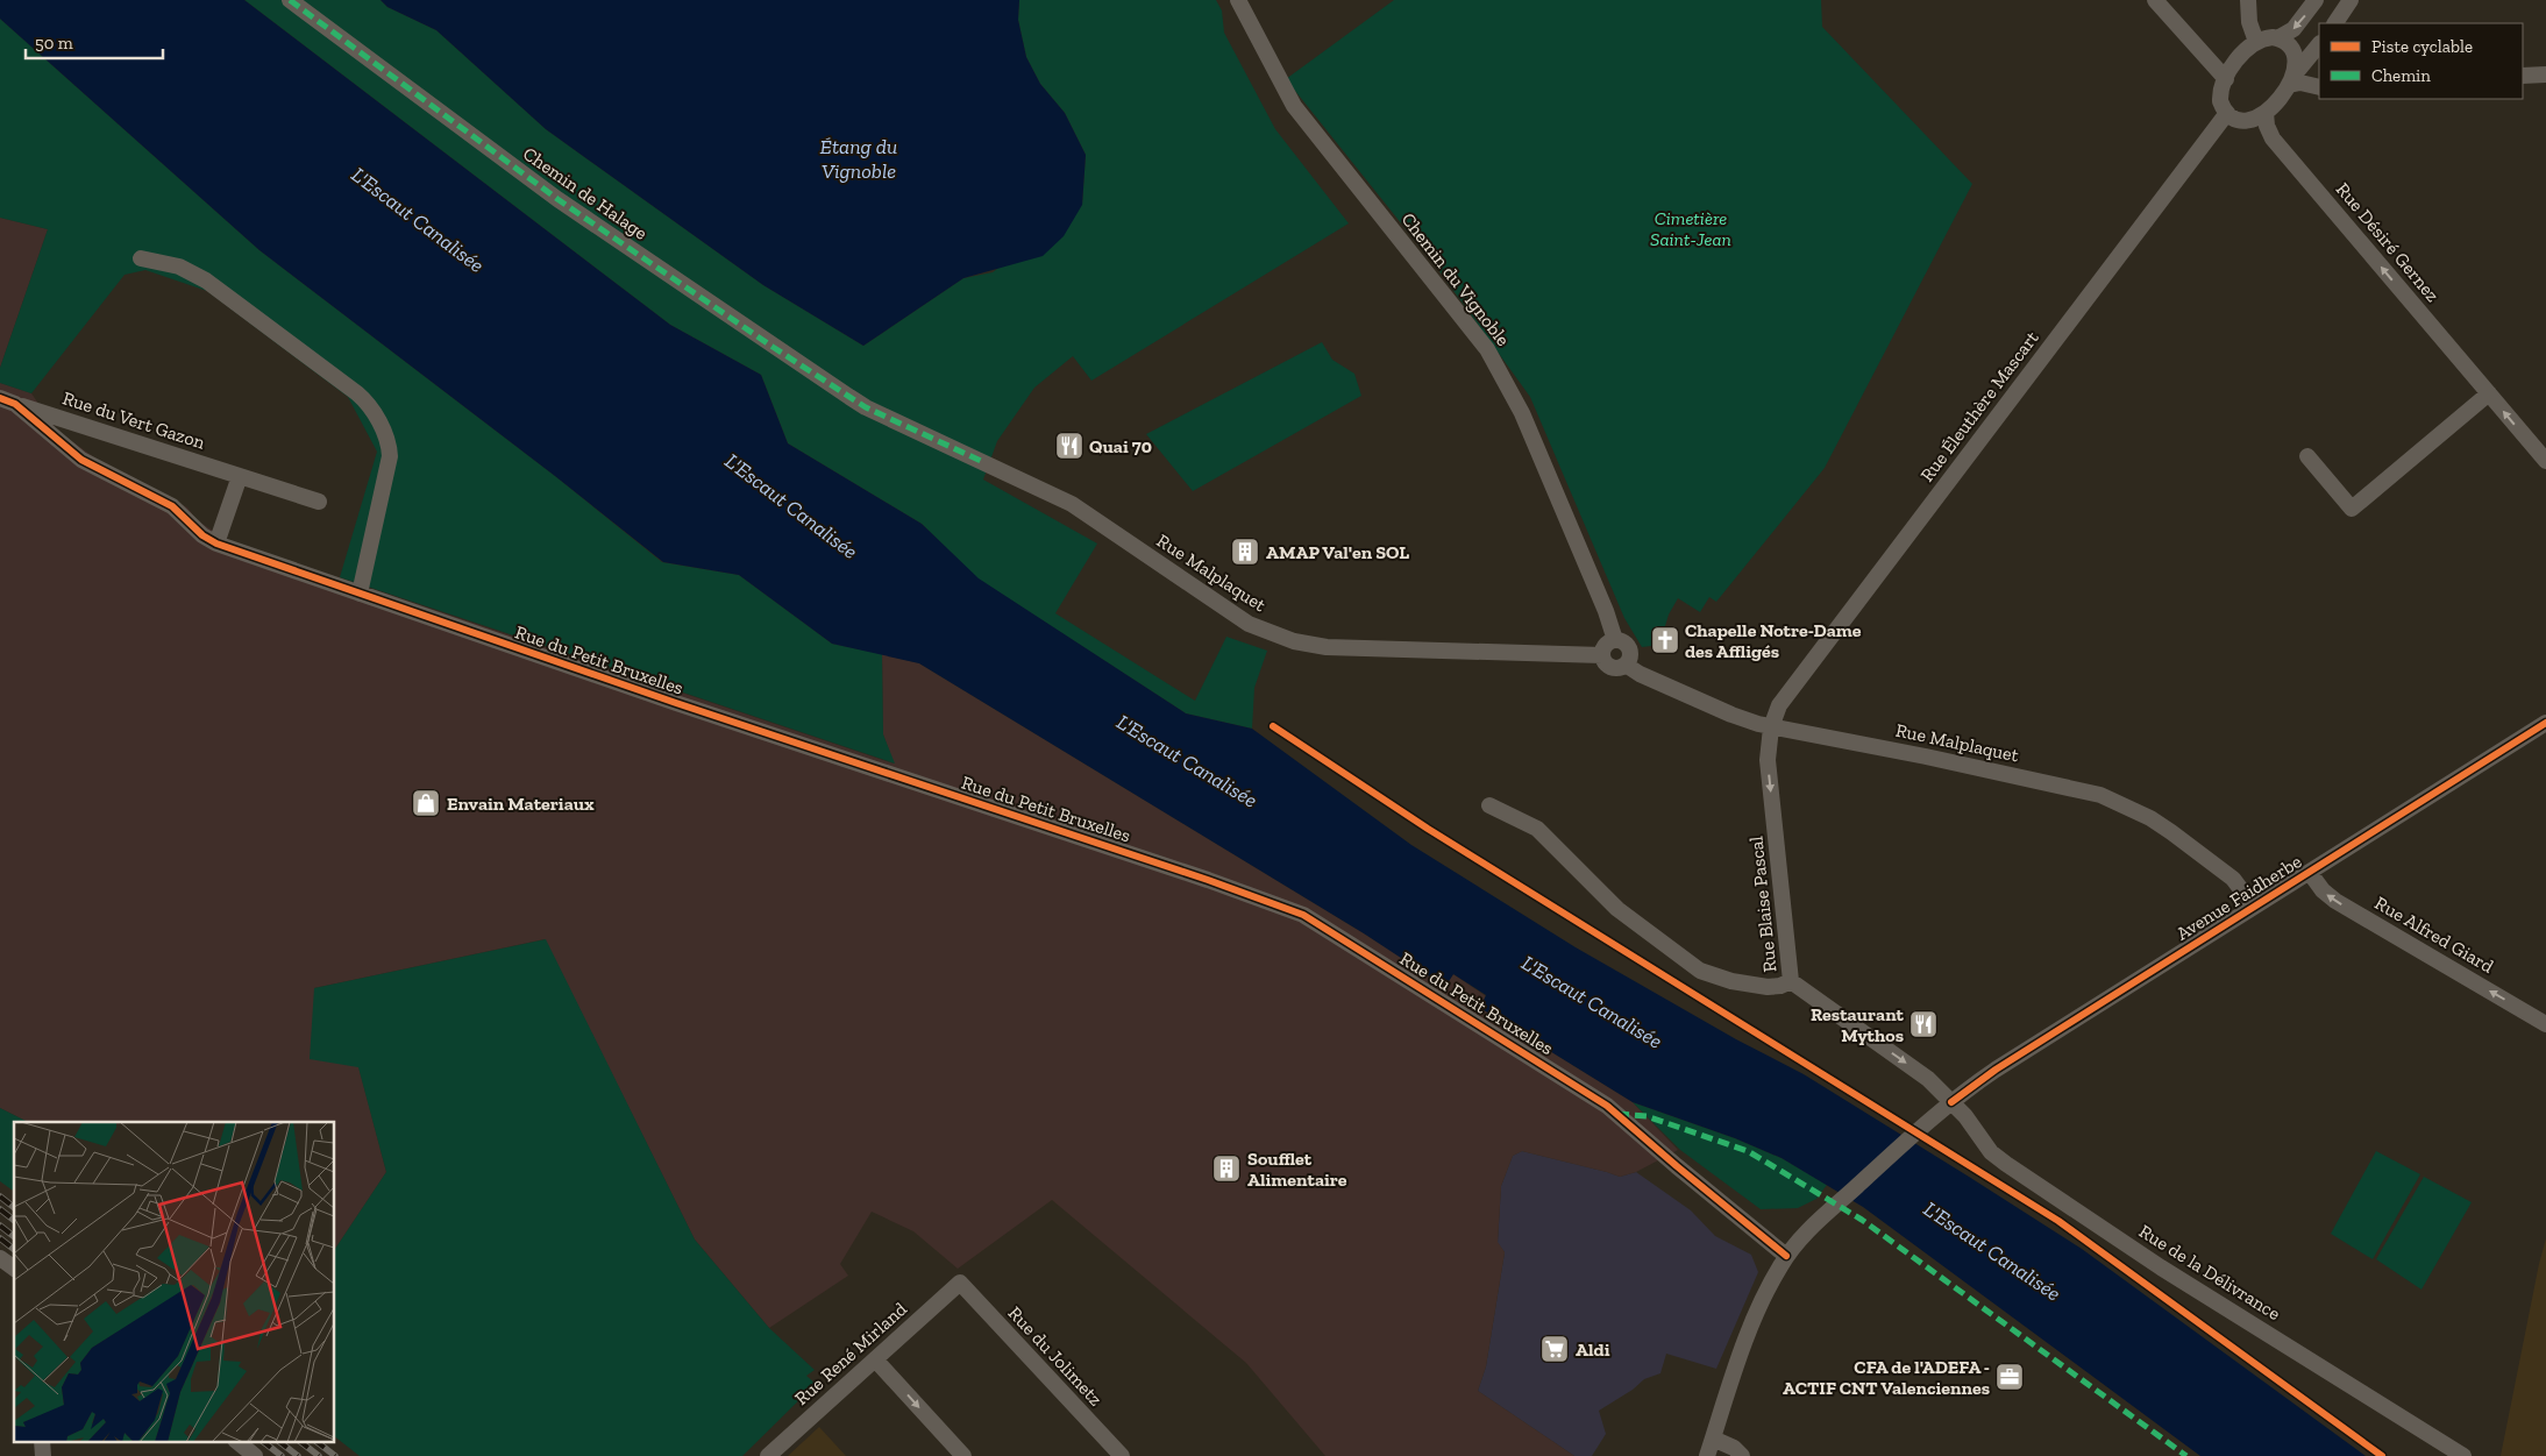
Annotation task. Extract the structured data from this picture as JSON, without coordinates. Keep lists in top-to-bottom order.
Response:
{
  "streets": {
    "street": [
      "Chemin de Halage",
      "Rue Désiré Gernez",
      "Chemin du Vignoble",
      "Rue Éleuthère Mascart",
      "Rue du Vert Gazon",
      "Rue Malplaquet",
      "Rue du Petit Bruxelles",
      "Avenue Faidherbe",
      "Rue Blaise Pascal",
      "Rue Alfred Giard",
      "Rue de la Délivrance",
      "Rue René Mirland",
      "Rue du Jolimetz"
    ]
  },
  "crossings": [
    ["Chemin de Halage", "Rue Malplaquet"],
    ["Rue Désiré Gernez", "Rue Éleuthère Mascart"],
    ["Chemin du Vignoble", "Rue Malplaquet"],
    ["Rue Éleuthère Mascart", "Rue Malplaquet"],
    ["Rue Éleuthère Mascart", "Rue Blaise Pascal"],
    ["Rue du Vert Gazon", "Rue du Petit Bruxelles"],
    ["Rue Malplaquet", "Avenue Faidherbe"],
    ["Rue Malplaquet", "Rue Blaise Pascal"],
    ["Rue du Petit Bruxelles", "Avenue Faidherbe"],
    ["Avenue Faidherbe", "Rue Blaise Pascal"],
    ["Avenue Faidherbe", "Rue Alfred Giard"],
    ["Avenue Faidherbe", "Rue de la Délivrance"],
    ["Rue Blaise Pascal", "Rue de la Délivrance"],
    ["Rue René Mirland", "Rue du Jolimetz"]
  ],
  "one_way": ["Rue Désiré Gernez", "Rue Blaise Pascal", "Rue Alfred Giard"],
  "water": ["Étang du Vignoble", "L'Escaut Canalisée"],
  "parks": ["Cimetière Saint-Jean"],
  "places": {
    "restaurant": ["Quai 70", "Restaurant Mythos"],
    "building": ["AMAP Val'en SOL", "Soufflet Alimentaire"],
    "church": ["Chapelle Notre-Dame des Affligés"],
    "shop": ["Envain Materiaux"],
    "supermarket": ["Aldi"],
    "office": ["CFA de l'ADEFA - ACTIF CNT Valenciennes"]
  },
  "legend": ["Piste cyclable", "Chemin"],
  "scale_bar": "50 m"
}
